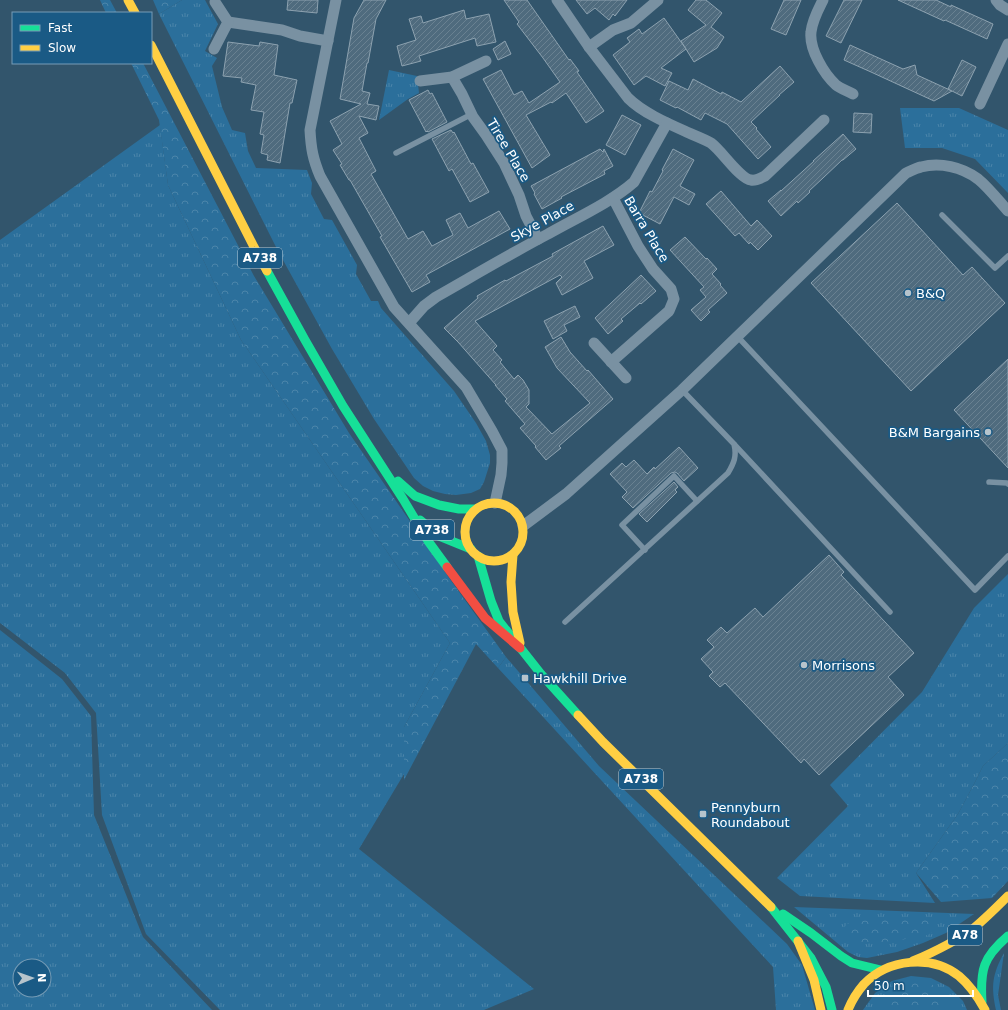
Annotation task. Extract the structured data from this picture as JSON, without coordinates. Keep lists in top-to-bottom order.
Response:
{
  "streets": {
    "main road": ["A738", "A78"],
    "street": ["Tiree Place", "Skye Place", "Barra Place"]
  },
  "crossings": [
    ["Tiree Place", "Skye Place"],
    ["Skye Place", "Barra Place"],
    ["A738", "A78"]
  ],
  "places": {
    "other": ["B&Q", "B&M Bargains", "Morrisons"],
    "transit": ["Hawkhill Drive", "Pennyburn Roundabout"]
  },
  "legend": ["Fast", "Slow"],
  "scale_bar": "50 m",
  "north": "right"
}
